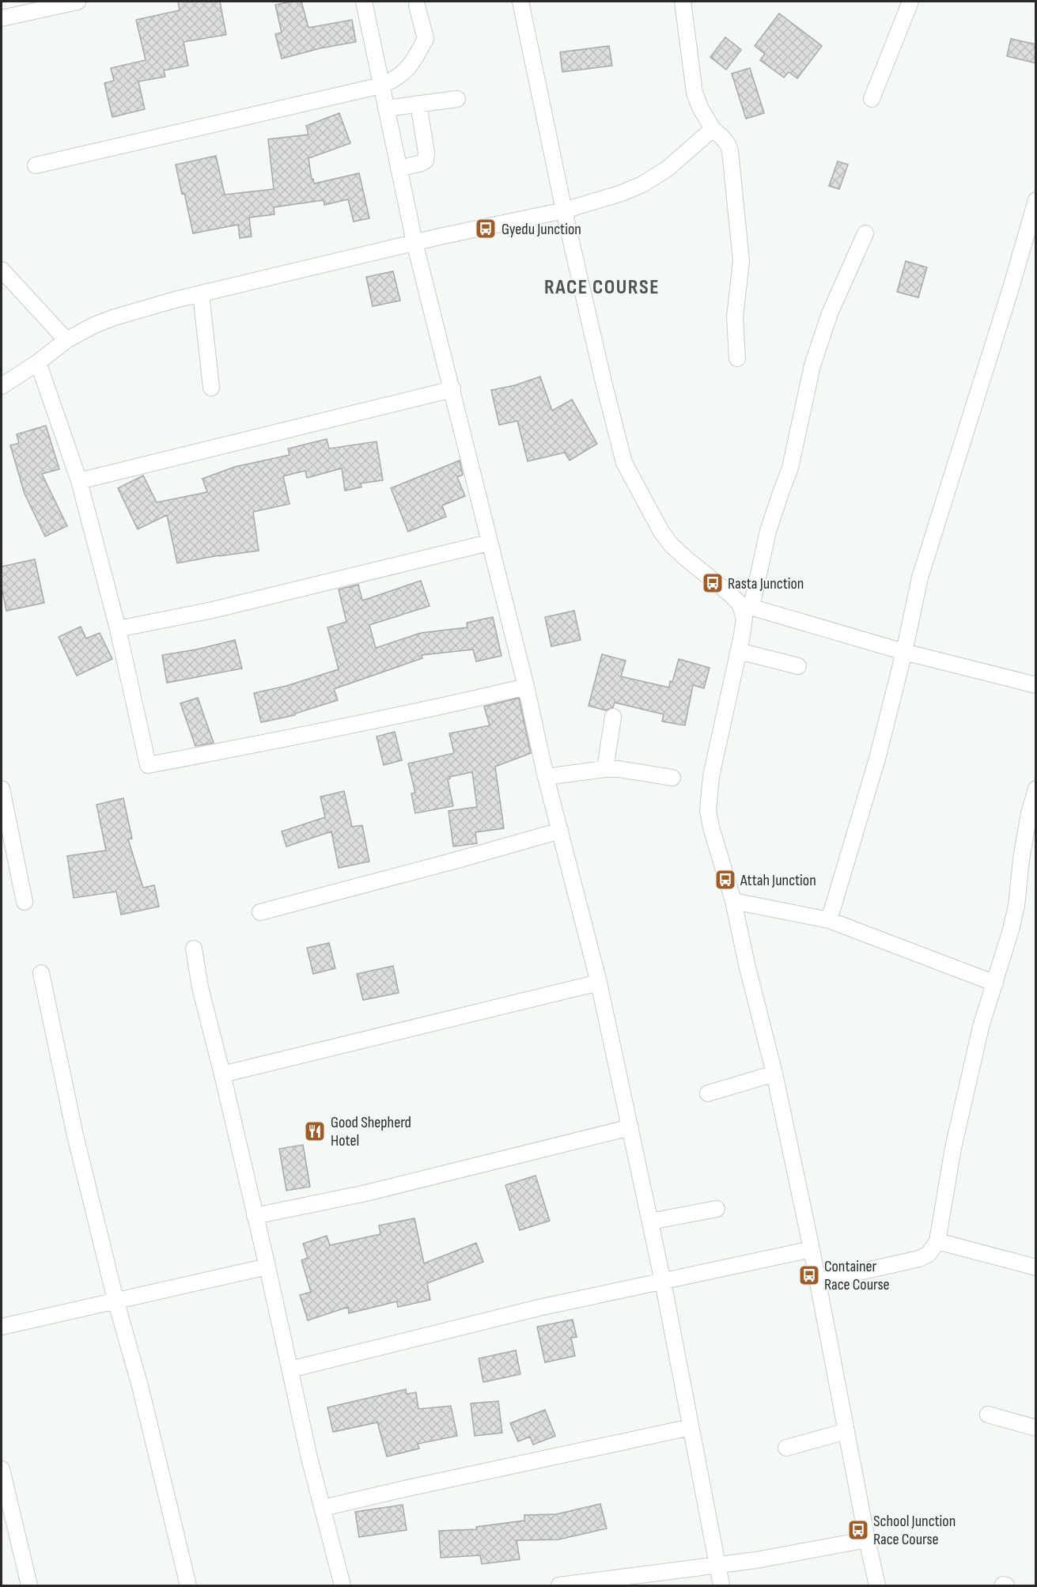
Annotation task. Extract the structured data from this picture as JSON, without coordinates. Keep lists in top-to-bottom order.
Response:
{
  "districts": ["RACE COURSE"],
  "places": {
    "bus stop": [
      "Gyedu Junction",
      "Rasta Junction",
      "Attah Junction",
      "Container Race Course",
      "School Junction Race Course"
    ],
    "restaurant": ["Good Shepherd Hotel"]
  }
}
